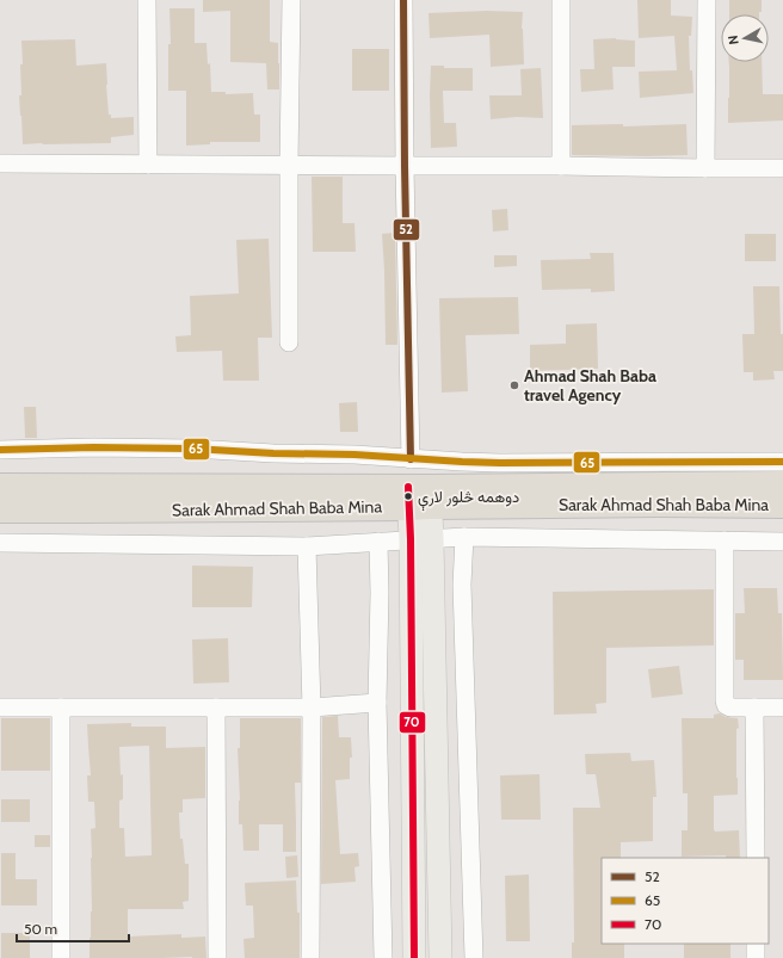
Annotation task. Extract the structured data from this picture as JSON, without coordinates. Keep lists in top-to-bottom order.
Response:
{
  "streets": {
    "highway": ["Sarak Ahmad Shah Baba Mina"]
  },
  "places": ["Ahmad Shah Baba travel Agency", "دوهمه څلور لارې"],
  "lines": ["transit line 52", "transit line 65", "transit line 70"],
  "legend": ["52", "65", "70"],
  "scale_bar": "50 m",
  "north": "left"
}
